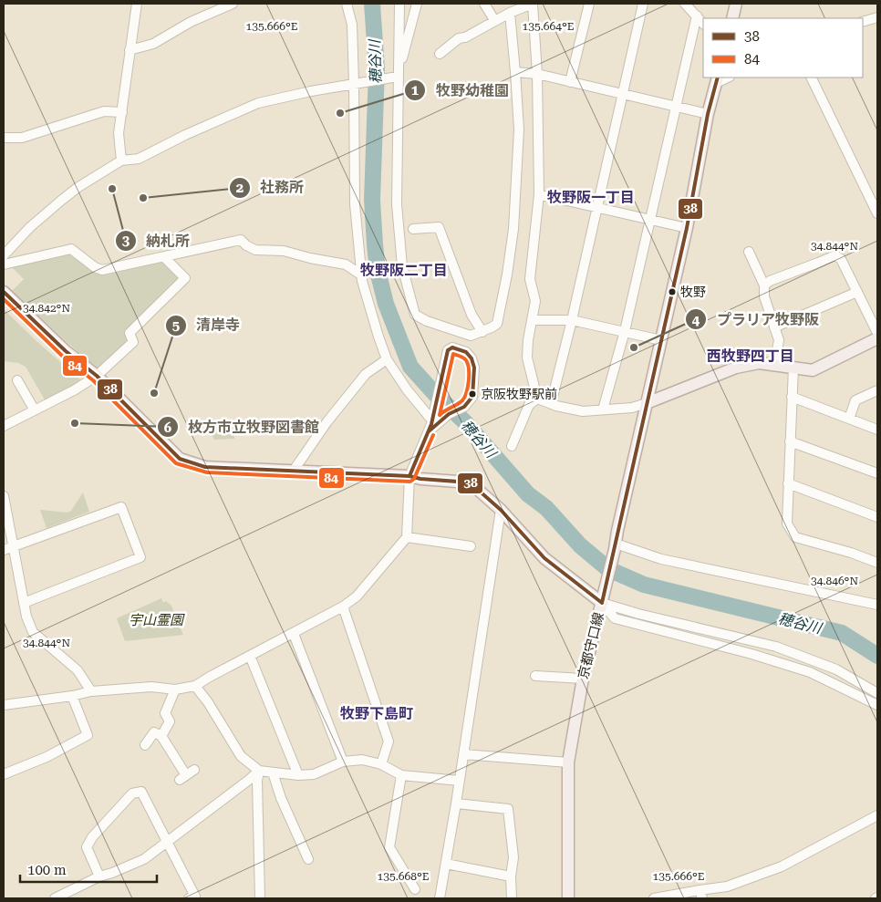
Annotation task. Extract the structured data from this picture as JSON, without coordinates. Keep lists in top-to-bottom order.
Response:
{
  "streets": {
    "main road": ["京都守口線"]
  },
  "districts": [
    "牧野阪一丁目",
    "牧野阪二丁目",
    "西牧野四丁目",
    "牧野下島町"
  ],
  "water": ["穂谷川"],
  "parks": ["宇山霊園"],
  "places": [
    "牧野幼稚園",
    "納札所",
    "社務所",
    "牧野",
    "プラリア牧野阪",
    "清岸寺",
    "京阪牧野駅前",
    "枚方市立牧野図書館"
  ],
  "lines": ["transit line 38", "transit line 84"],
  "legend": ["38", "84"],
  "scale_bar": "100 m",
  "coordinates": [
    "135.666°E",
    "135.664°E",
    "34.844°N",
    "34.842°N",
    "34.846°N",
    "135.668°E"
  ]
}
